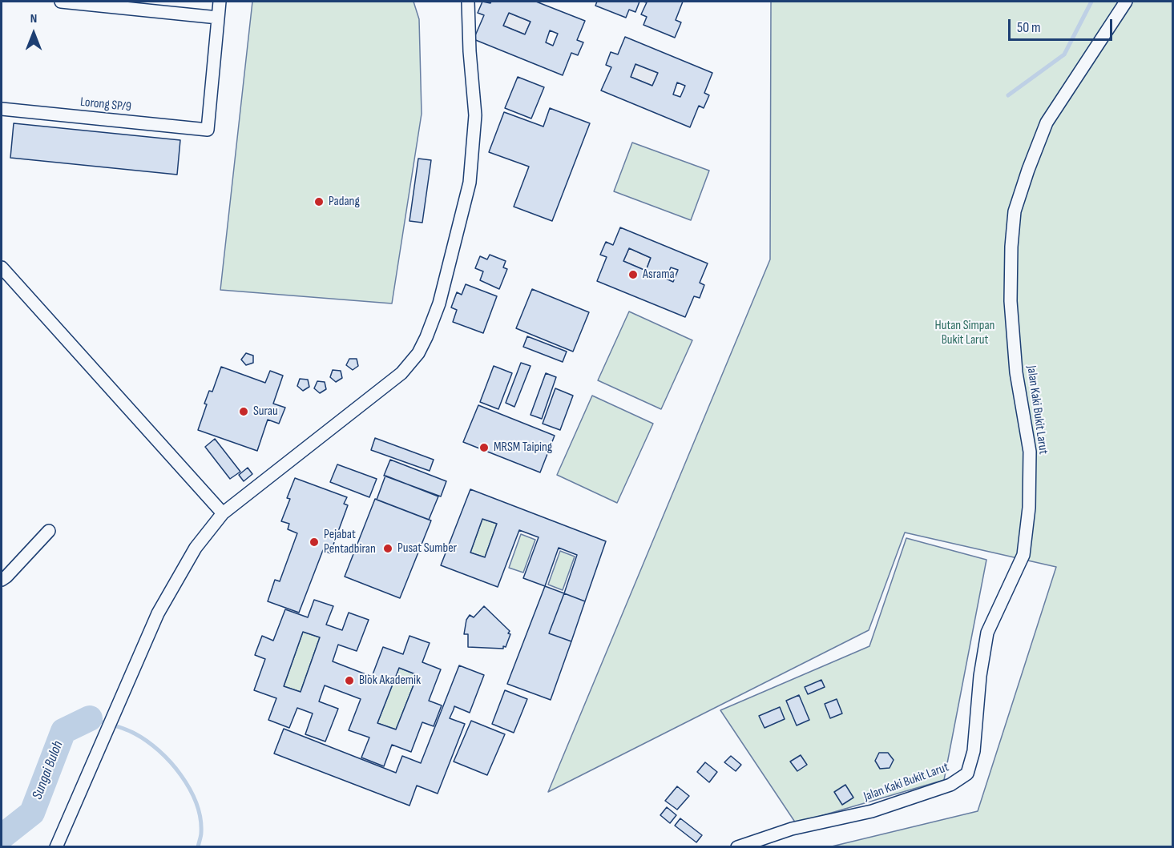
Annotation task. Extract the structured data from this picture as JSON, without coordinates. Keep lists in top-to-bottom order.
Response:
{
  "streets": {
    "street": ["Lorong SP/9", "Jalan Kaki Bukit Larut"]
  },
  "water": ["Sungai Buloh"],
  "parks": ["Hutan Simpan Bukit Larut"],
  "places": [
    "Padang",
    "Asrama",
    "Surau",
    "MRSM Taiping",
    "Pejabat Pentadbiran",
    "Pusat Sumber",
    "Blok Akademik"
  ],
  "scale_bar": "50 m",
  "north": "top"
}
